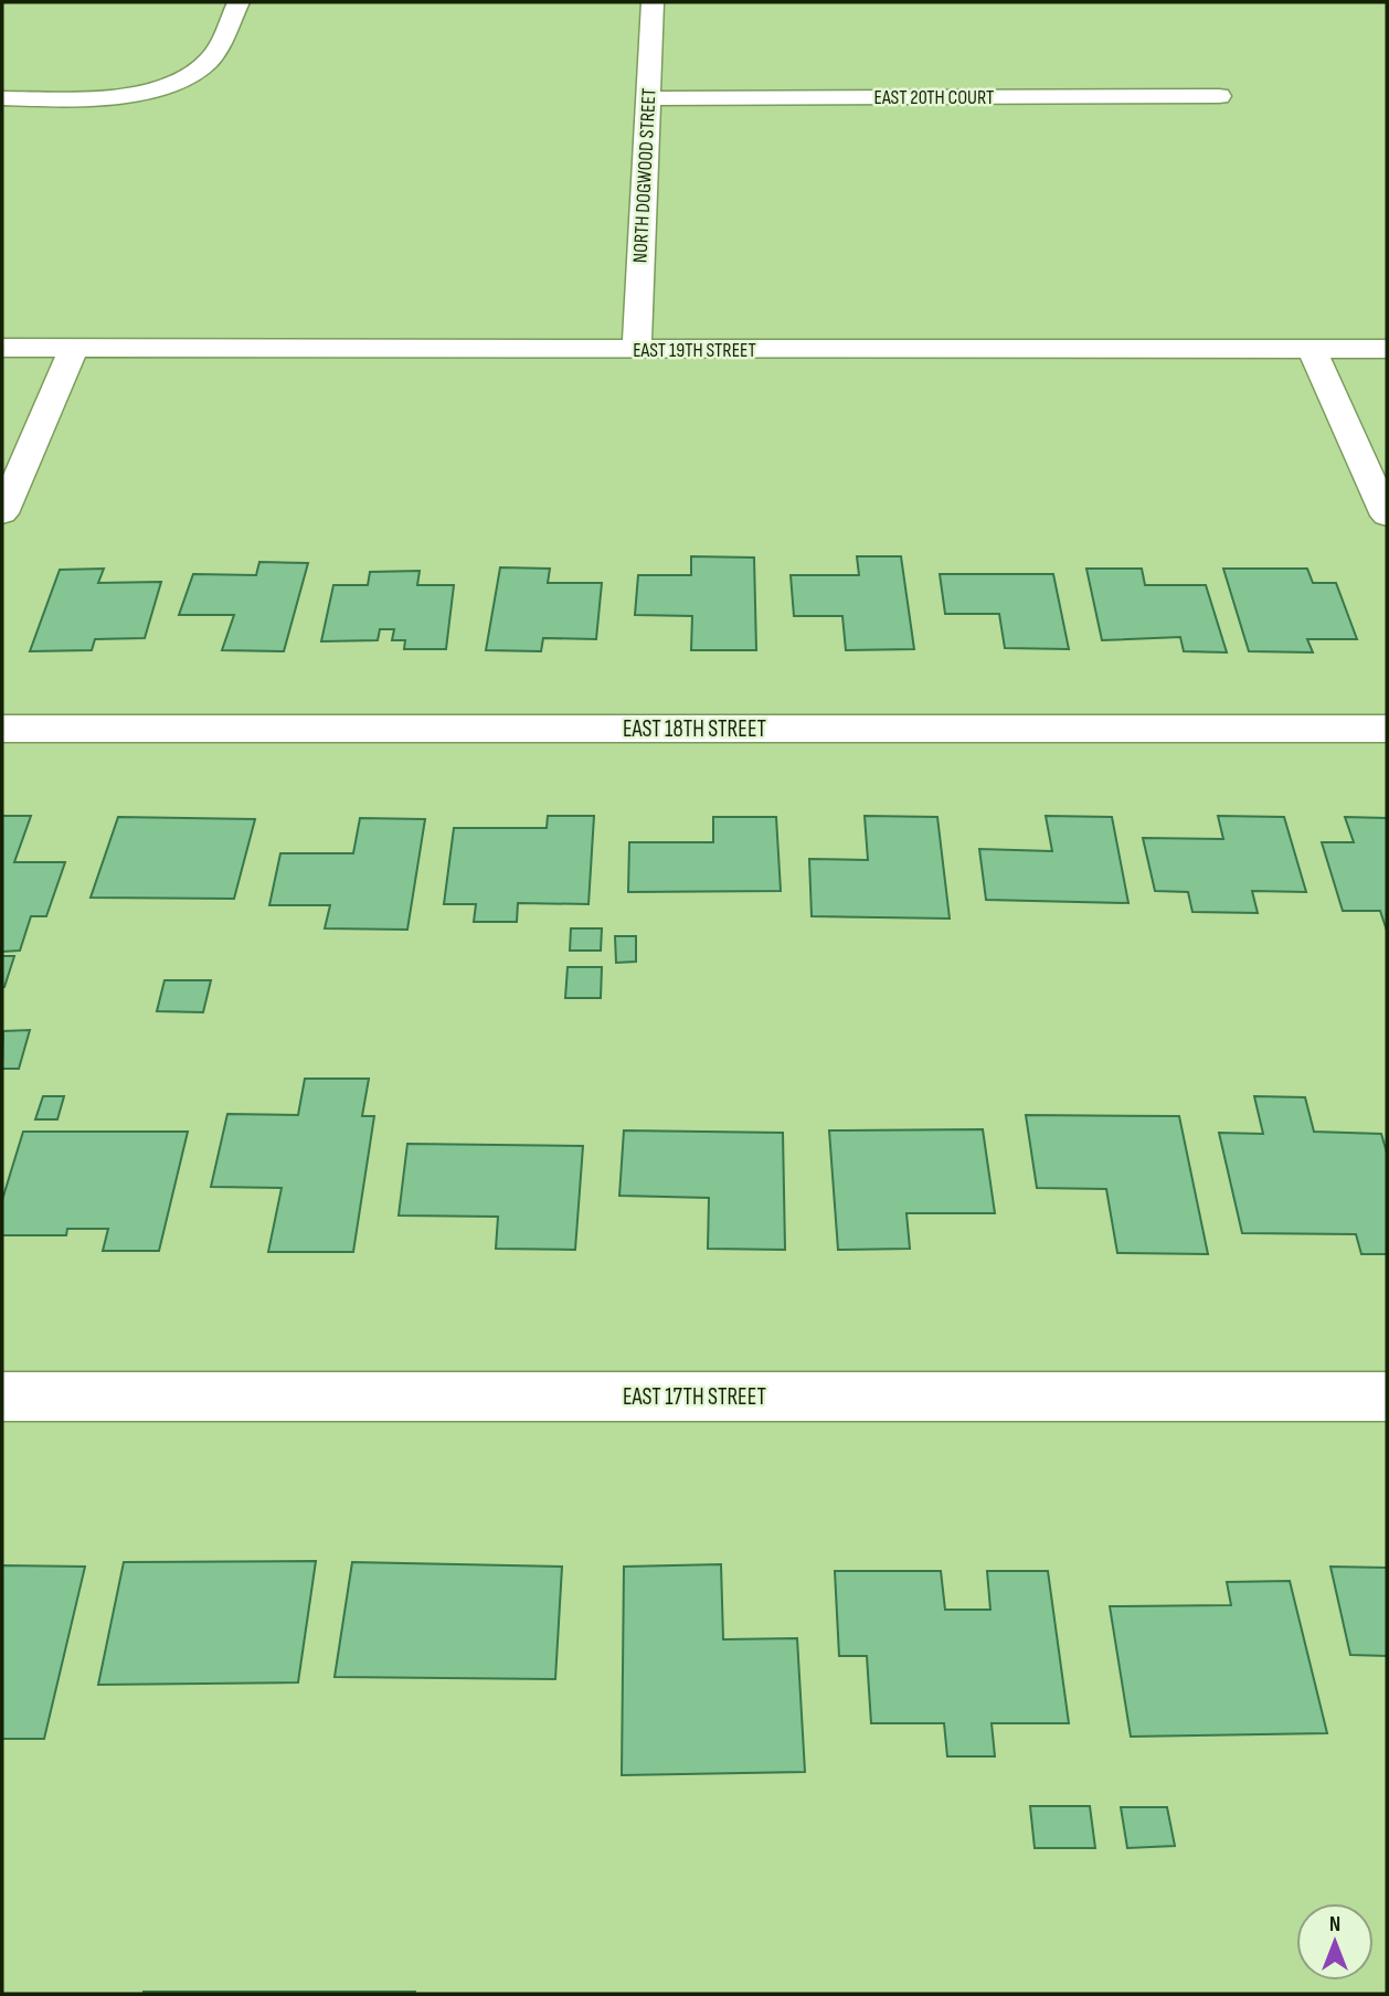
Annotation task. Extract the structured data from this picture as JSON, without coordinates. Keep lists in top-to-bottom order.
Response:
{
  "streets": {
    "street": [
      "EAST 20TH COURT",
      "NORTH DOGWOOD STREET",
      "EAST 19TH STREET",
      "EAST 18TH STREET",
      "EAST 17TH STREET"
    ]
  },
  "crossings": [
    ["EAST 20TH COURT", "NORTH DOGWOOD STREET"],
    ["NORTH DOGWOOD STREET", "EAST 19TH STREET"]
  ],
  "north": "top"
}
